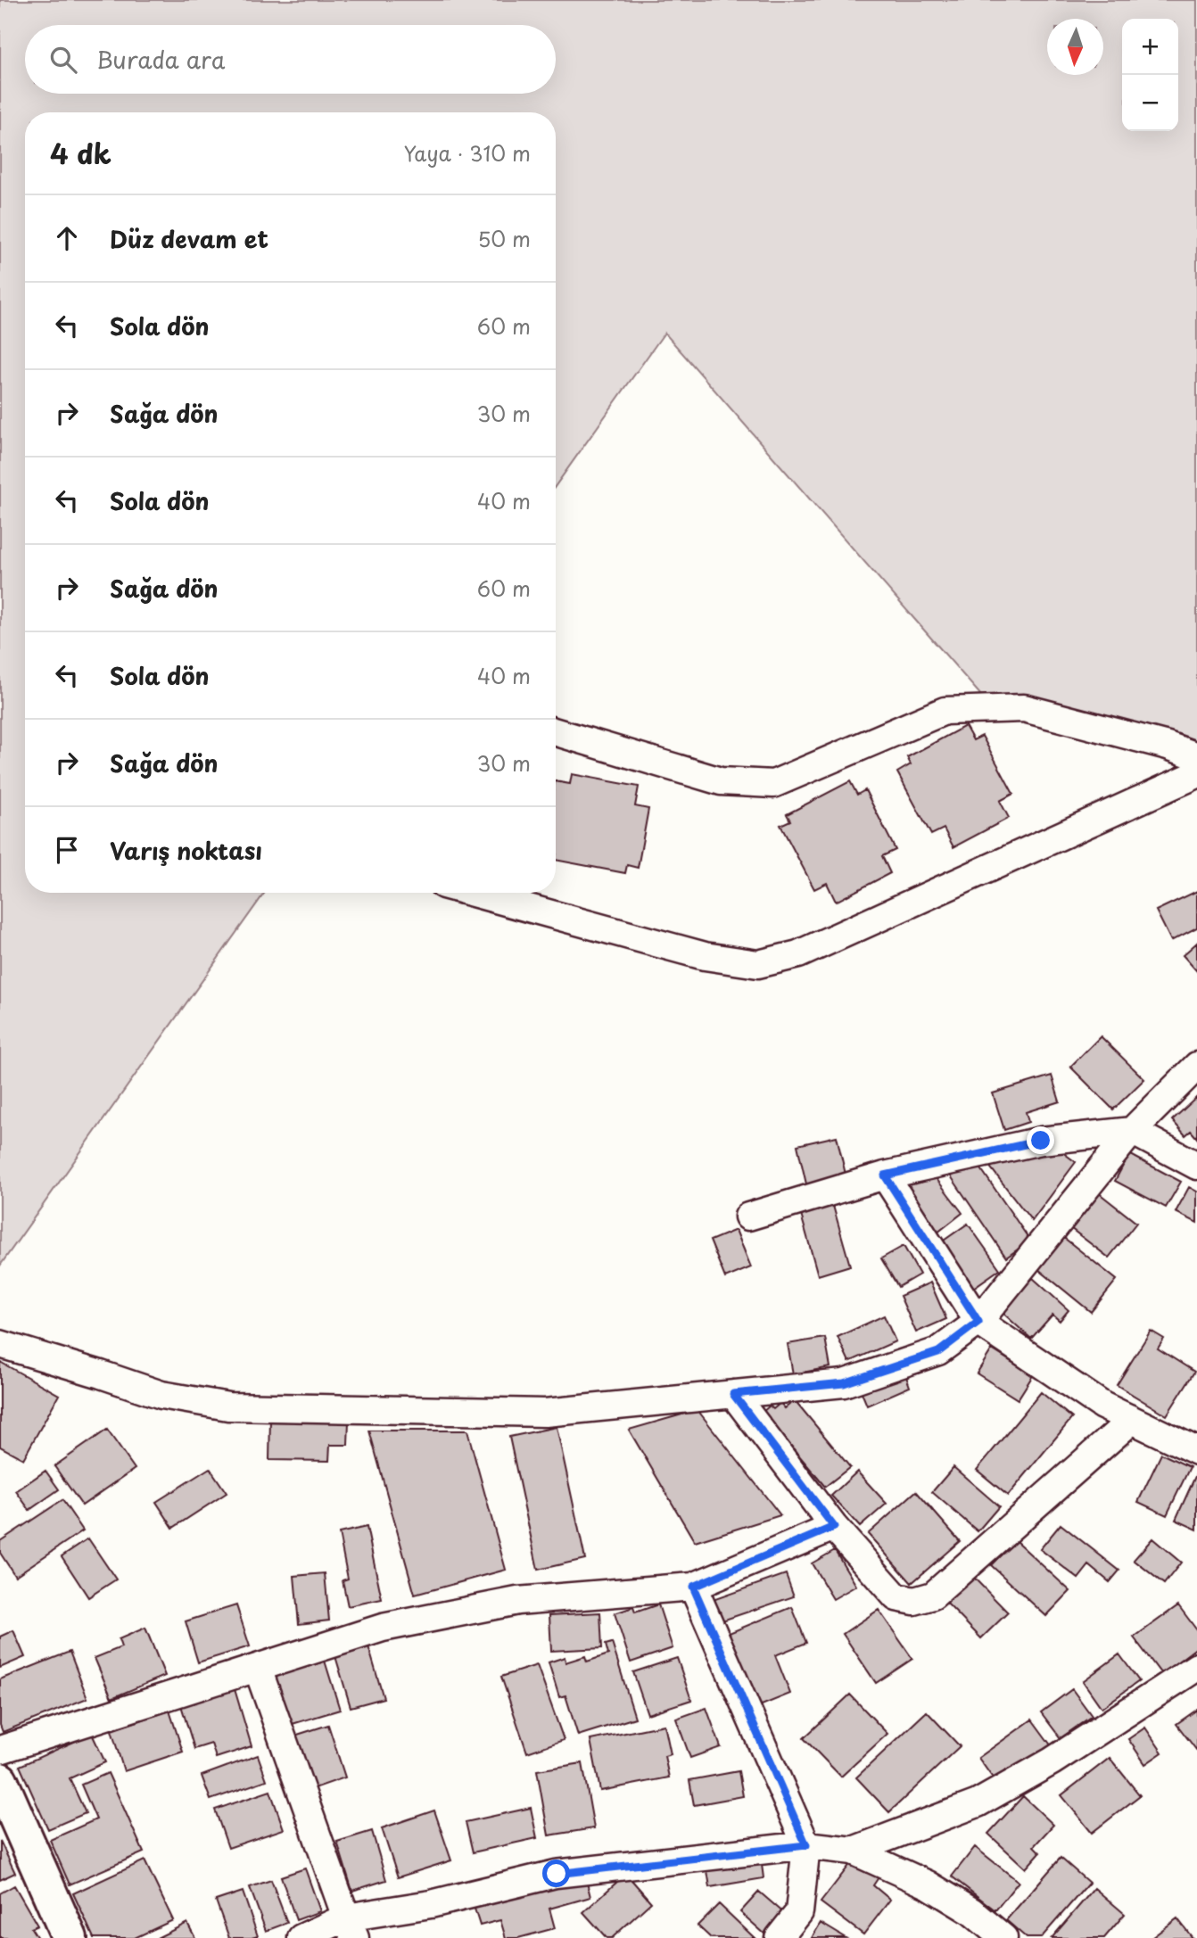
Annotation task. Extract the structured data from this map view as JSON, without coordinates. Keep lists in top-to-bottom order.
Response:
{
  "north": "bottom",
  "page": {
    "map_buttons": ["+", "−"],
    "search": "Burada ara",
    "heading": ["4 dk", "Yaya · 310 m"],
    "list": [
      ["Düz devam et", "50 m"],
      ["Sola dön", "60 m"],
      ["Sağa dön", "30 m"],
      ["Sola dön", "40 m"],
      ["Sağa dön", "60 m"],
      ["Sola dön", "40 m"],
      ["Sağa dön", "30 m"],
      "Varış noktası"
    ]
  }
}
